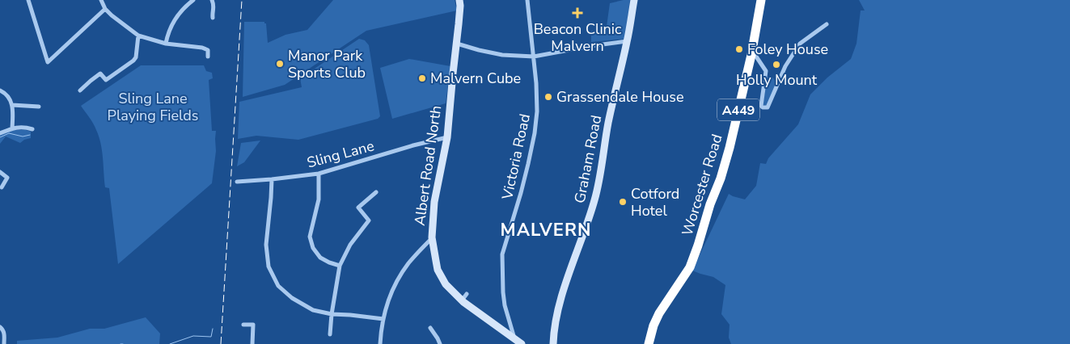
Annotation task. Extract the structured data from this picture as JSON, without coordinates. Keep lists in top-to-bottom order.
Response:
{
  "streets": {
    "highway": ["A449", "Worcester Road"],
    "street": [
      "Sling Lane",
      "Victoria Road",
      "Graham Road",
      "Albert Road North"
    ]
  },
  "crossings": [
    ["Sling Lane", "Albert Road North"],
    ["Victoria Road", "Albert Road North"]
  ],
  "districts": ["MALVERN"],
  "parks": ["Sling Lane Playing Fields"],
  "places": {
    "health": ["Beacon Clinic Malvern"],
    "other": [
      "Foley House",
      "Manor Park Sports Club",
      "Holly Mount",
      "Malvern Cube",
      "Grassendale House",
      "Cotford Hotel"
    ]
  }
}
